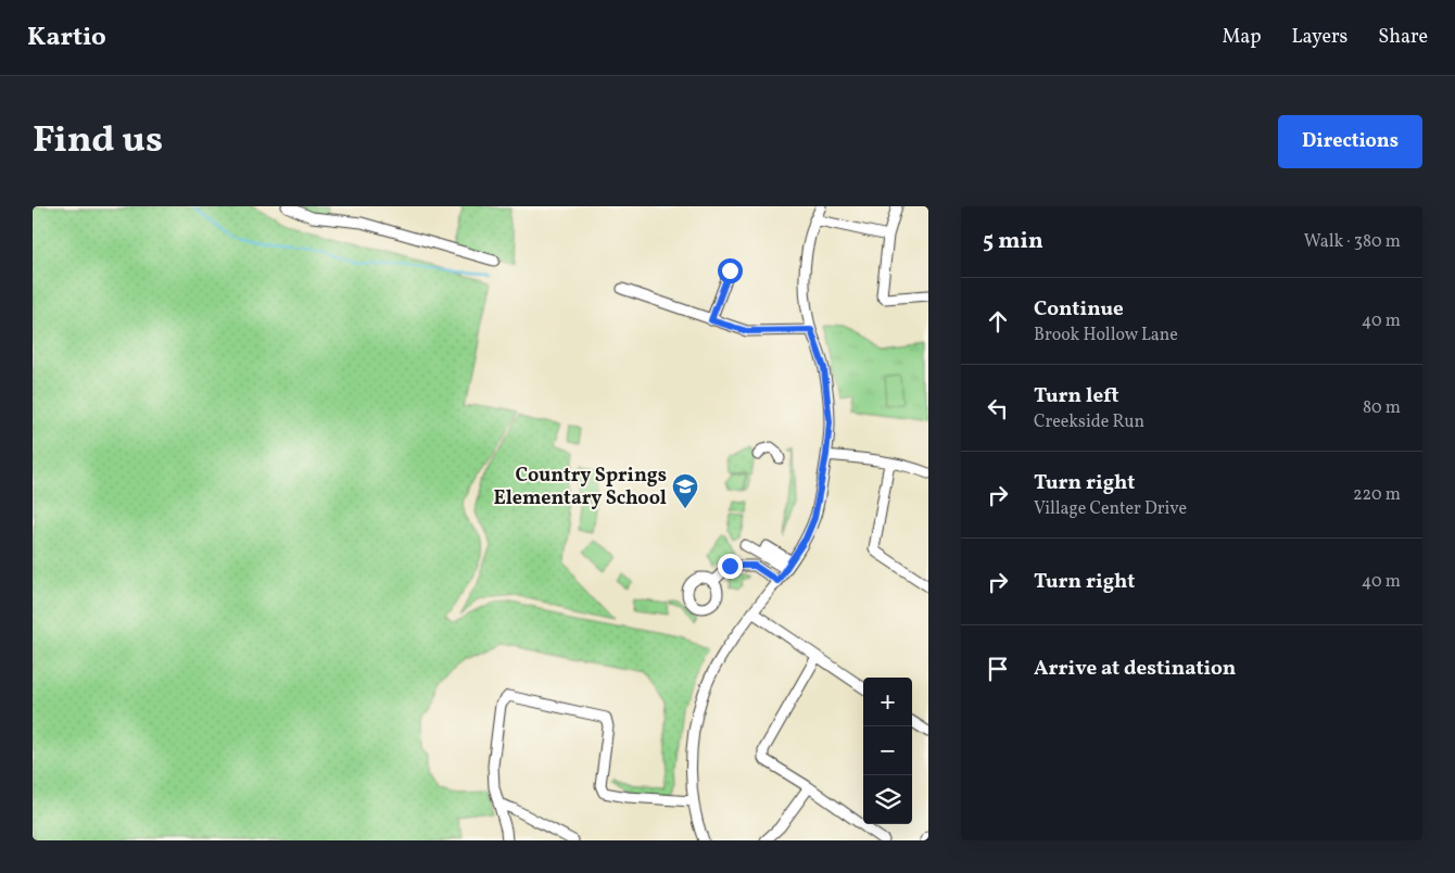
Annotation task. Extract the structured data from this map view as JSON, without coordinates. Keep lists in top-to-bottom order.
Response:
{
  "places": {
    "school or university": ["Country Springs Elementary School"]
  },
  "page": {
    "header": "Kartio",
    "nav": ["Map", "Layers", "Share"],
    "title": "Find us",
    "buttons": "Directions",
    "heading": ["5 min", "Walk · 380 m"],
    "list": [
      ["Continue", "Brook Hollow Lane", "40 m"],
      ["Turn left", "Creekside Run", "80 m"],
      ["Turn right", "Village Center Drive", "220 m"],
      ["Turn right", "40 m"],
      "Arrive at destination"
    ],
    "map_buttons": ["+", "−"]
  }
}
